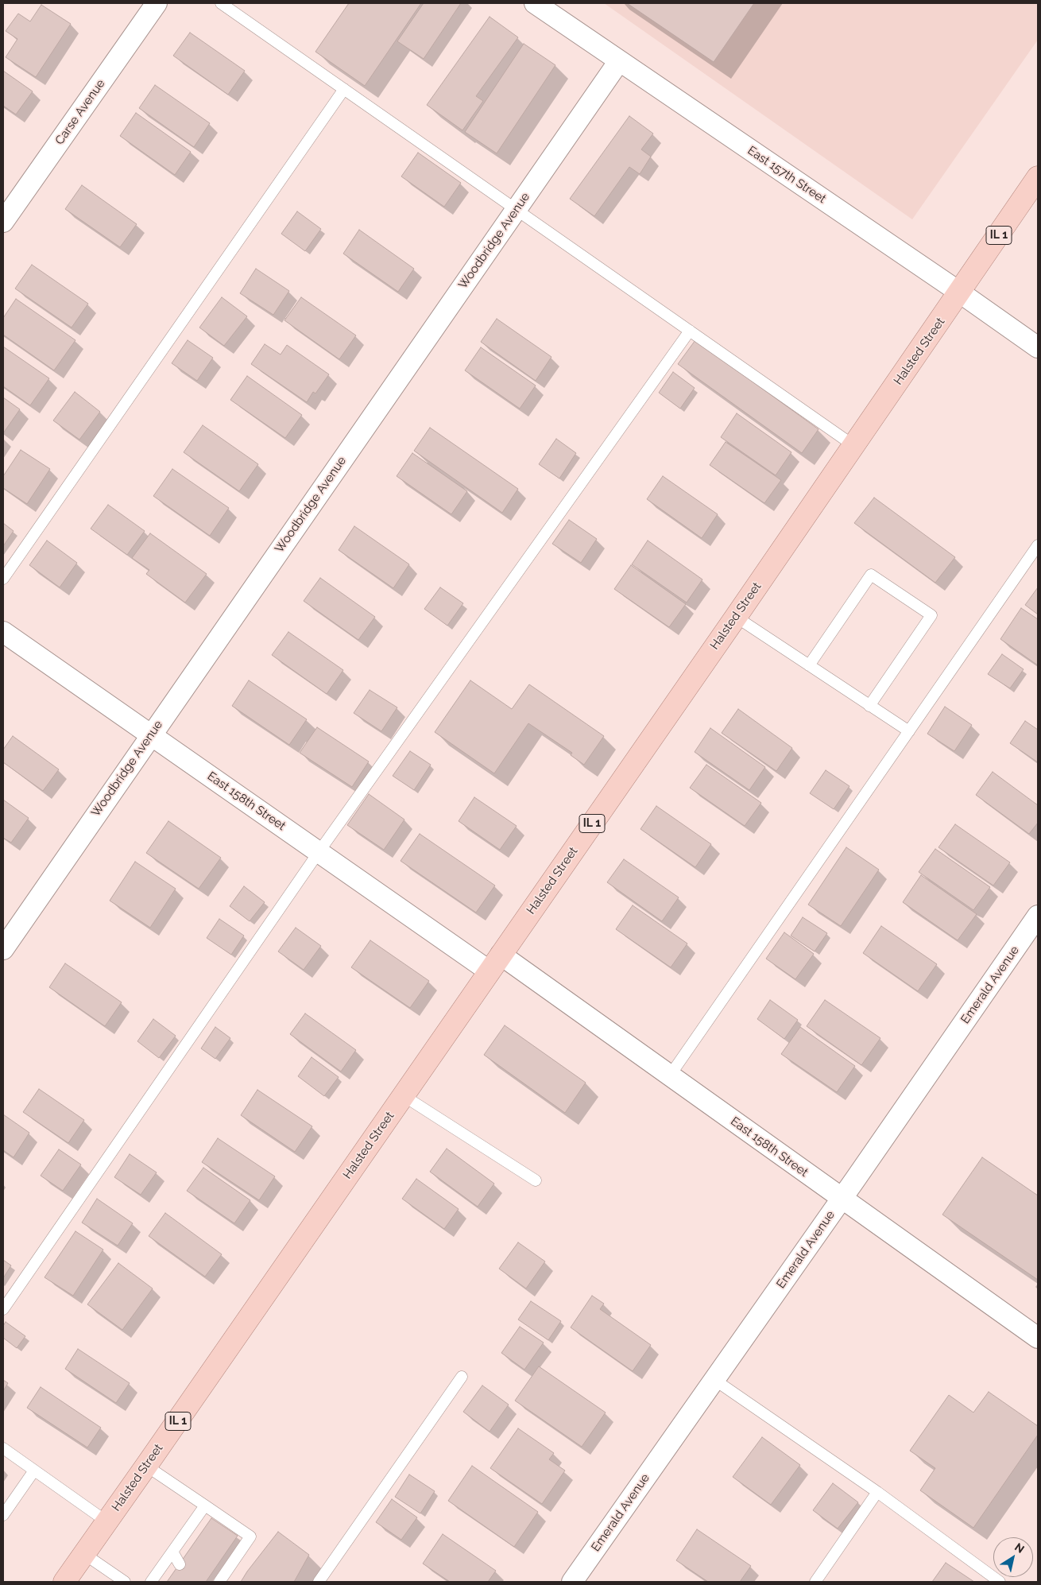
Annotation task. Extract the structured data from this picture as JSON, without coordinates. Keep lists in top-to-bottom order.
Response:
{
  "streets": {
    "main road": ["IL 1", "Halsted Street"],
    "street": [
      "Carse Avenue",
      "East 157th Street",
      "Woodbridge Avenue",
      "East 158th Street",
      "Emerald Avenue"
    ]
  },
  "crossings": [
    ["East 157th Street", "Woodbridge Avenue"],
    ["East 157th Street", "Halsted Street"],
    ["Woodbridge Avenue", "East 158th Street"],
    ["Halsted Street", "East 158th Street"],
    ["East 158th Street", "Emerald Avenue"]
  ],
  "north": "top right"
}
